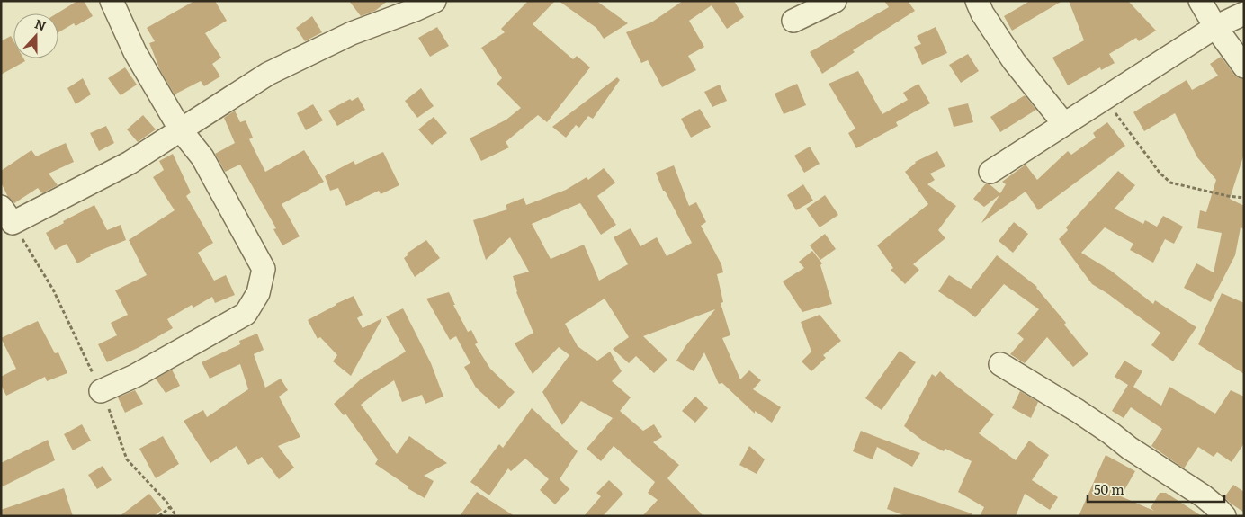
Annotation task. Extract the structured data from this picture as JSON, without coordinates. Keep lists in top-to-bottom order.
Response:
{
  "scale_bar": "50 m",
  "north": "top"
}
